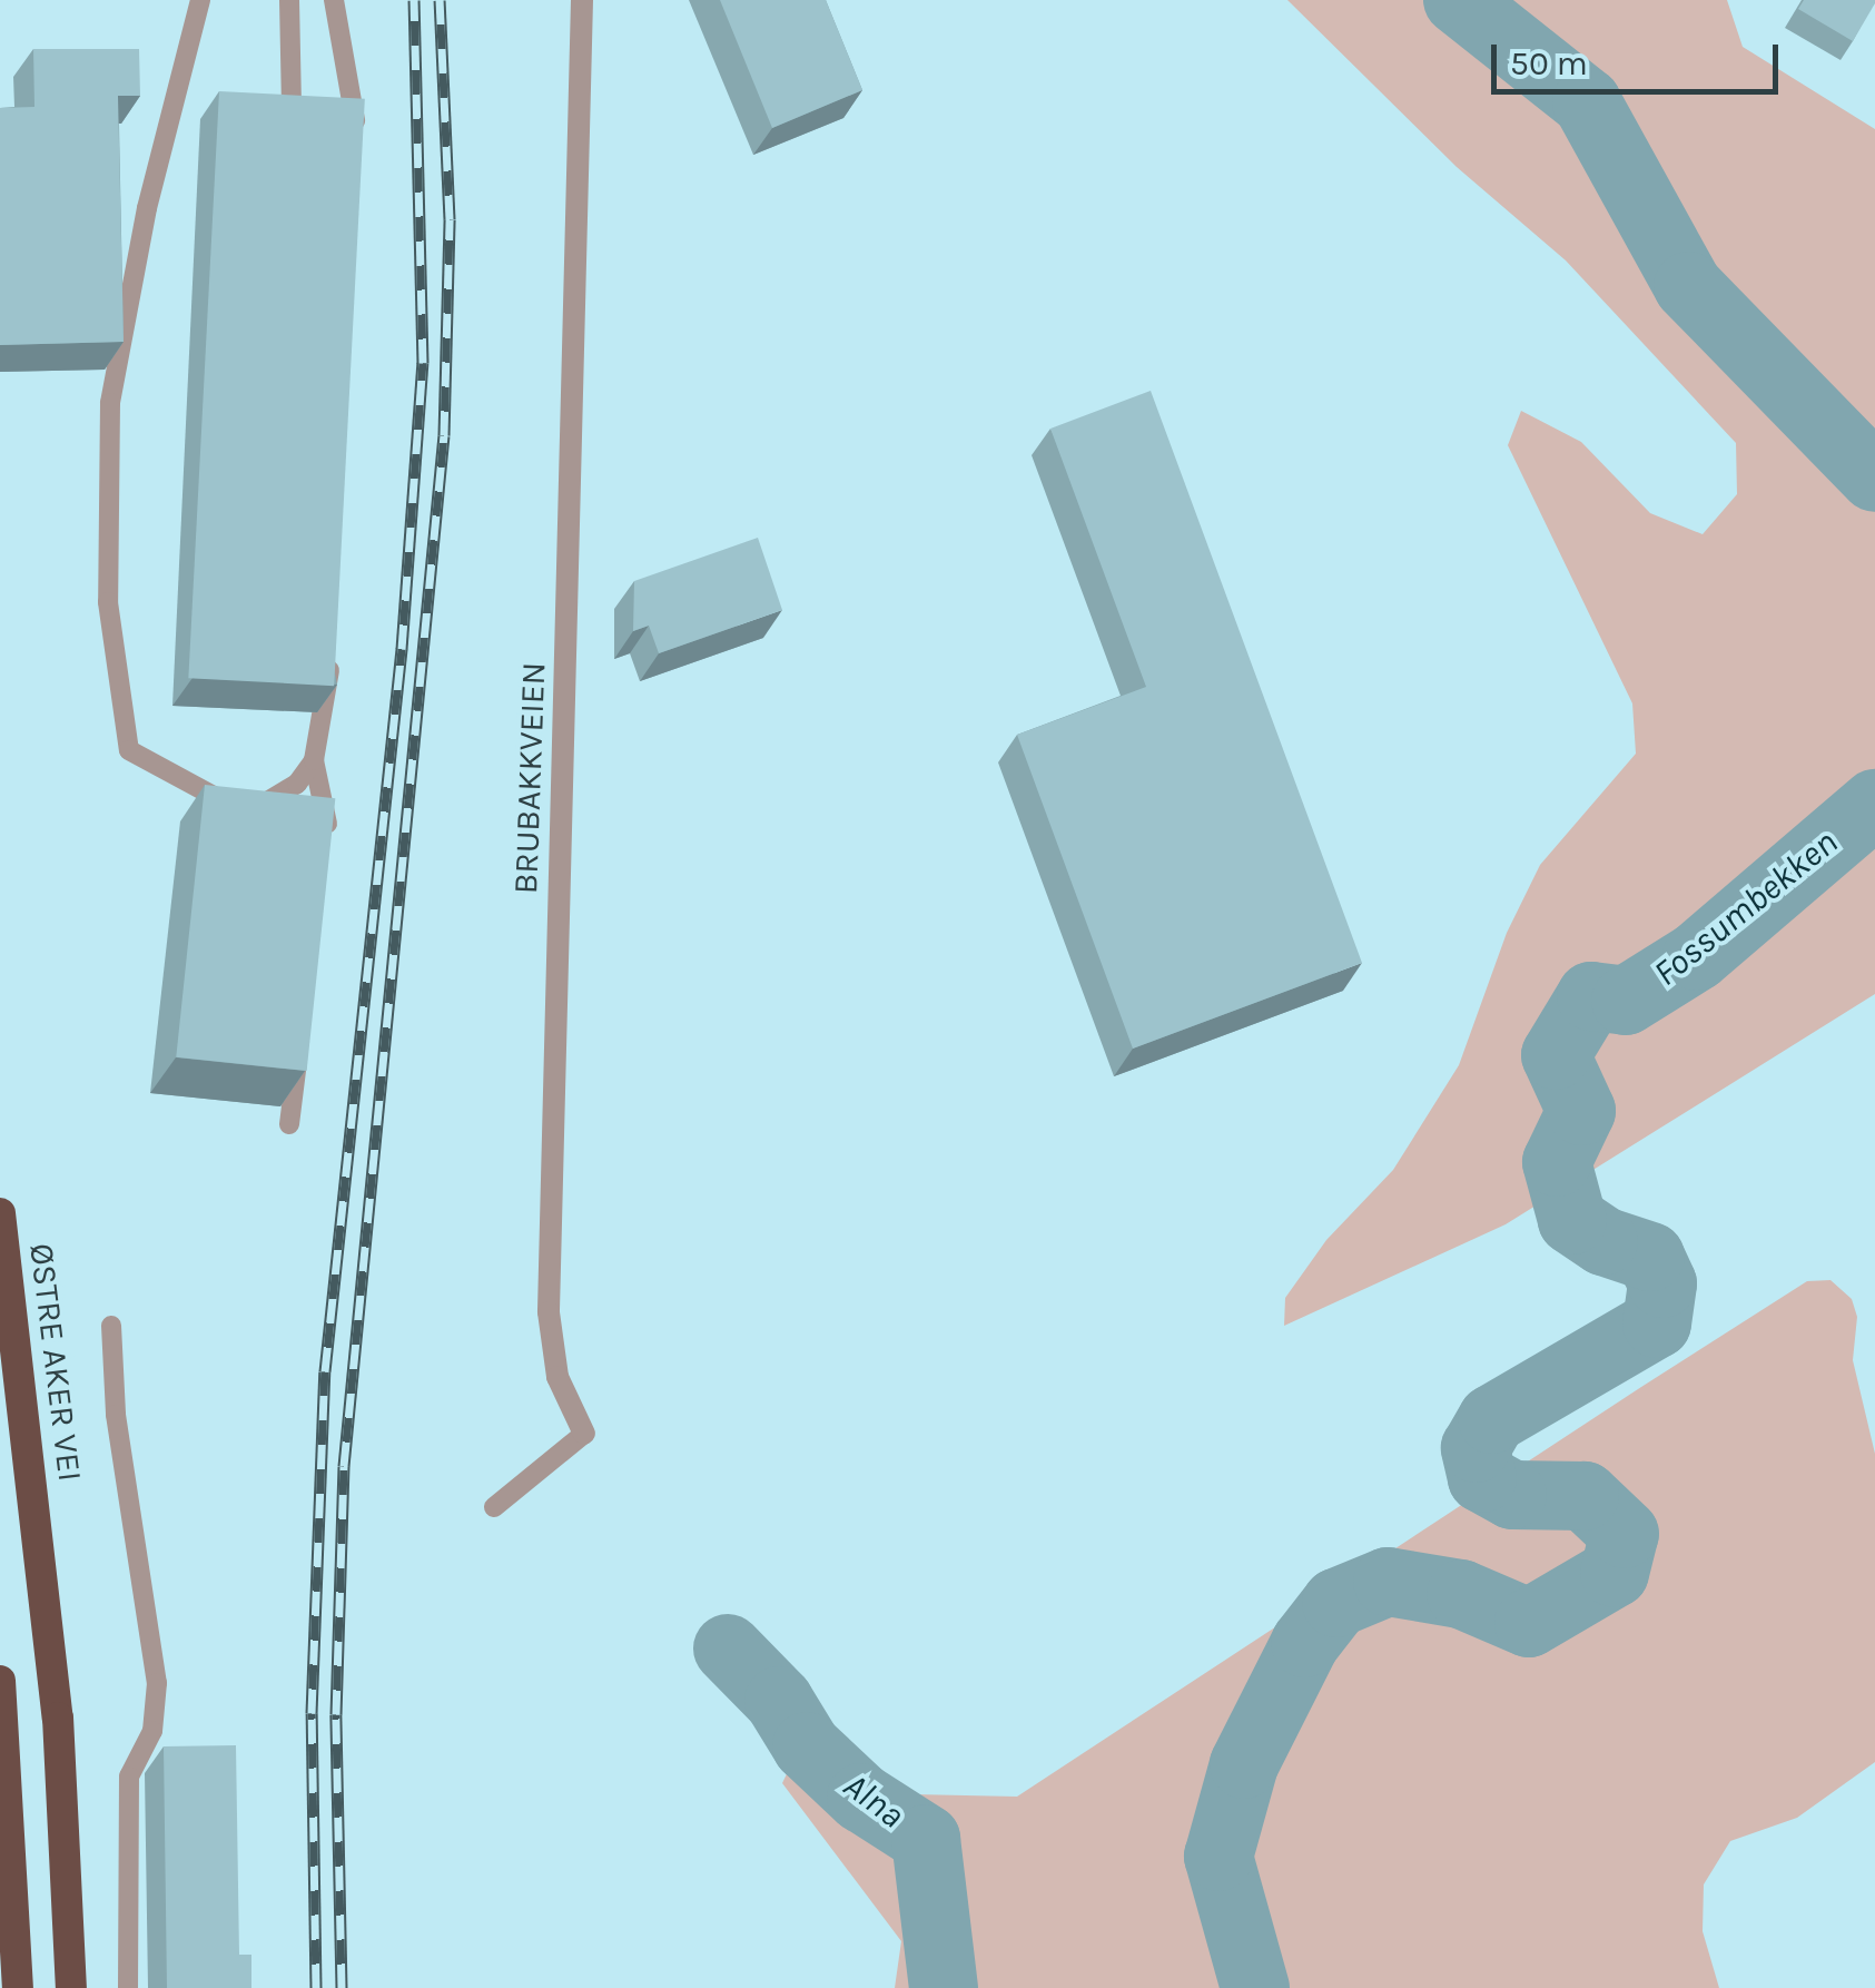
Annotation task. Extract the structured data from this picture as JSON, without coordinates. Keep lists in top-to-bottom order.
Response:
{
  "streets": {
    "highway": ["ØSTRE AKER VEI"],
    "street": ["BRUBAKKVEIEN"]
  },
  "water": ["Fossumbekken", "Alna"],
  "scale_bar": "50 m"
}
